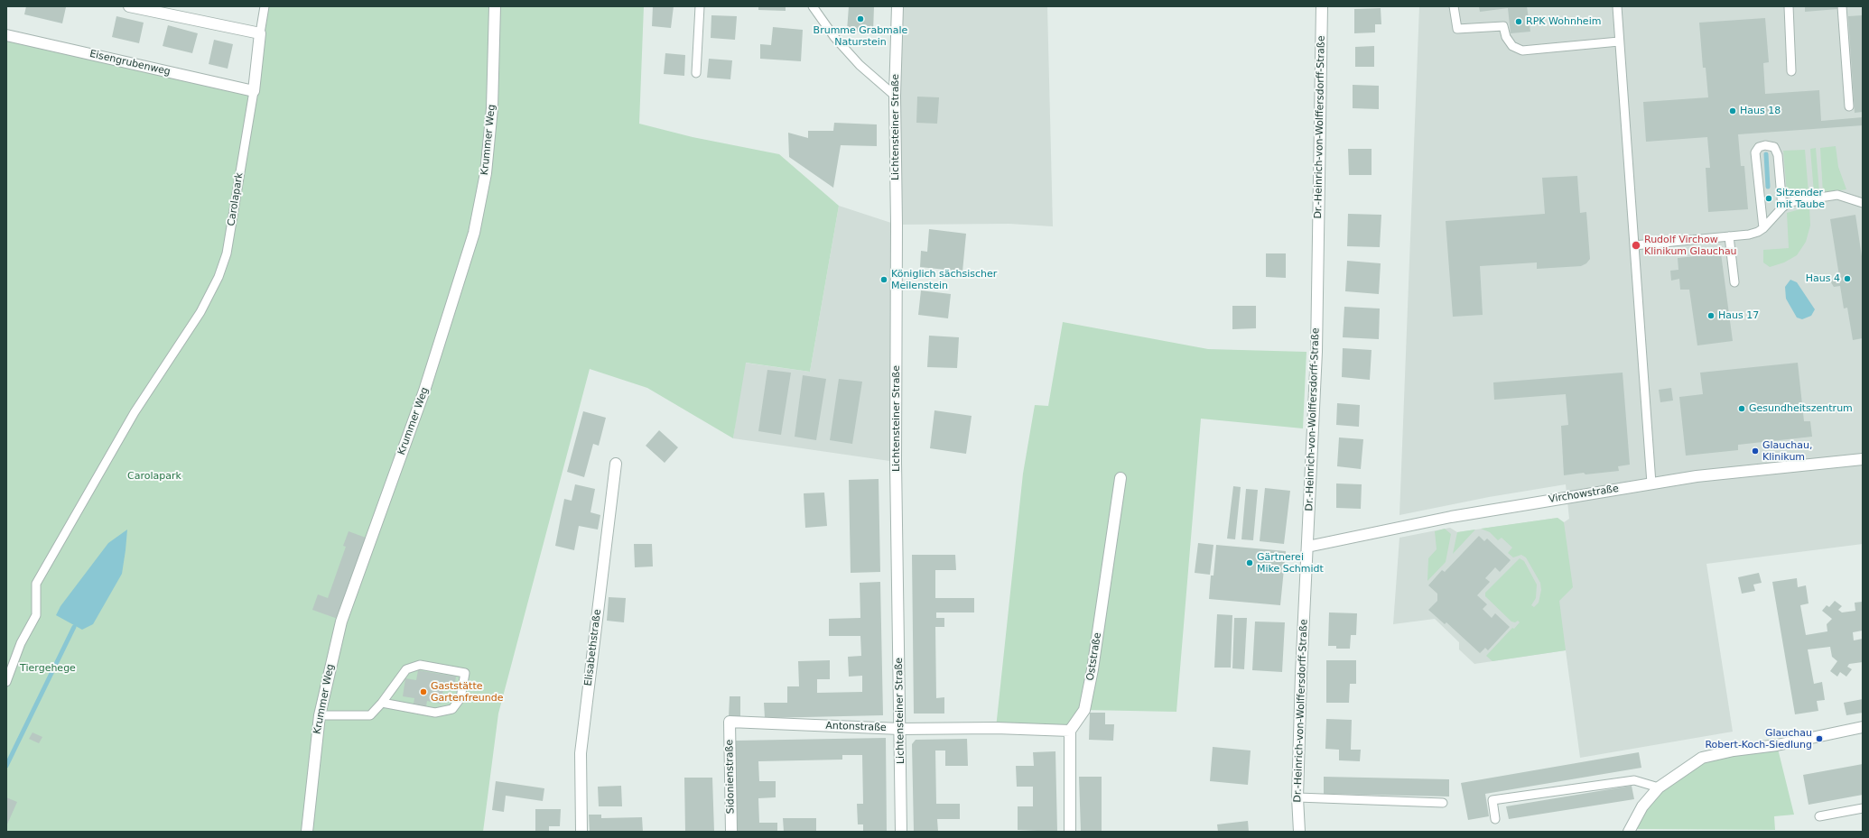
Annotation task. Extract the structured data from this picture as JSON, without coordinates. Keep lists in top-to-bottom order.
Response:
{
  "streets": {
    "street": [
      "Eisengrubenweg",
      "Lichtensteiner Straße",
      "Dr.-Heinrich-von-Wolffersdorff-Straße",
      "Krummer Weg",
      "Carolapark",
      "Virchowstraße",
      "Elisabethstraße",
      "Oststraße",
      "Antonstraße",
      "Sidonienstraße"
    ]
  },
  "crossings": [
    ["Eisengrubenweg", "Carolapark"],
    ["Lichtensteiner Straße", "Antonstraße"],
    ["Dr.-Heinrich-von-Wolffersdorff-Straße", "Virchowstraße"],
    ["Oststraße", "Antonstraße"],
    ["Antonstraße", "Sidonienstraße"]
  ],
  "parks": ["Carolapark", "Tiergehege"],
  "places": [
    "Brumme Grabmale Naturstein",
    "RPK Wohnheim",
    "Haus 18",
    "Sitzender mit Taube",
    "Rudolf Virchow Klinikum Glauchau",
    "Haus 4",
    "Königlich sächsischer Meilenstein",
    "Haus 17",
    "Gesundheitszentrum",
    "Glauchau, Klinikum",
    "Gärtnerei Mike Schmidt",
    "Gaststätte Gartenfreunde",
    "Glauchau Robert-Koch-Siedlung"
  ]
}
